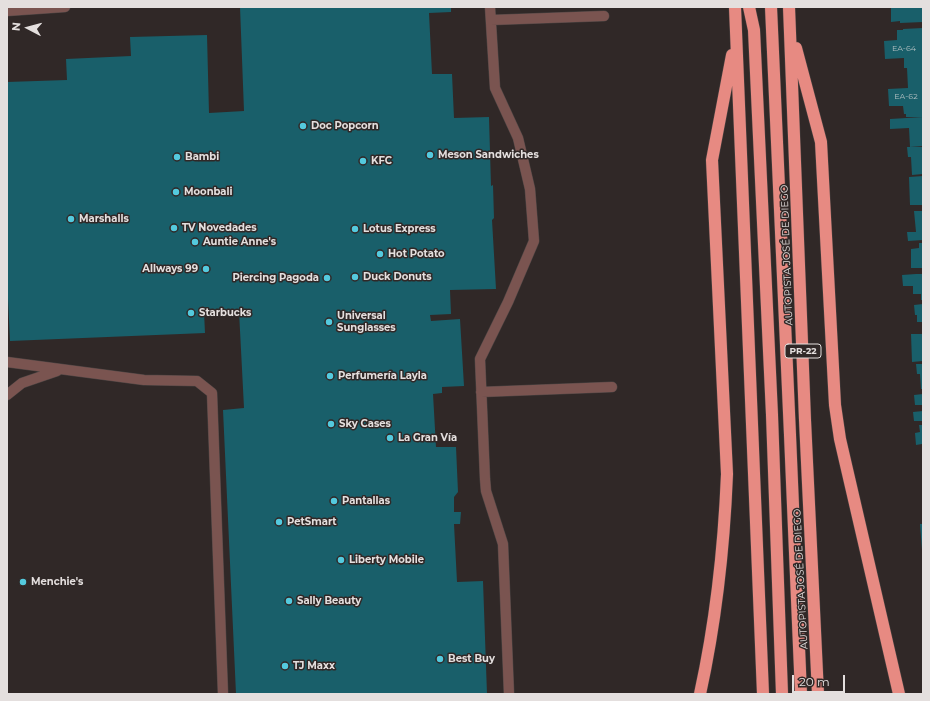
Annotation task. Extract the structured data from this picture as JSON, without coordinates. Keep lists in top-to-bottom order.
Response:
{
  "streets": {
    "highway": ["AUTOPISTA JOSÉ DE DIEGO", "PR-22"]
  },
  "places": [
    "Doc Popcorn",
    "Meson Sandwiches",
    "Bambi",
    "KFC",
    "Moonbali",
    "Marshalls",
    "TV Novedades",
    "Lotus Express",
    "Auntie Anne's",
    "Hot Potato",
    "Allways 99",
    "Duck Donuts",
    "Piercing Pagoda",
    "Starbucks",
    "Universal Sunglasses",
    "Perfumería Layla",
    "Sky Cases",
    "La Gran Vía",
    "Pantallas",
    "PetSmart",
    "Liberty Mobile",
    "Menchie's",
    "Sally Beauty",
    "Best Buy",
    "TJ Maxx"
  ],
  "house_numbers": ["EA-64", "EA-62"],
  "scale_bar": "20 m",
  "north": "left"
}
